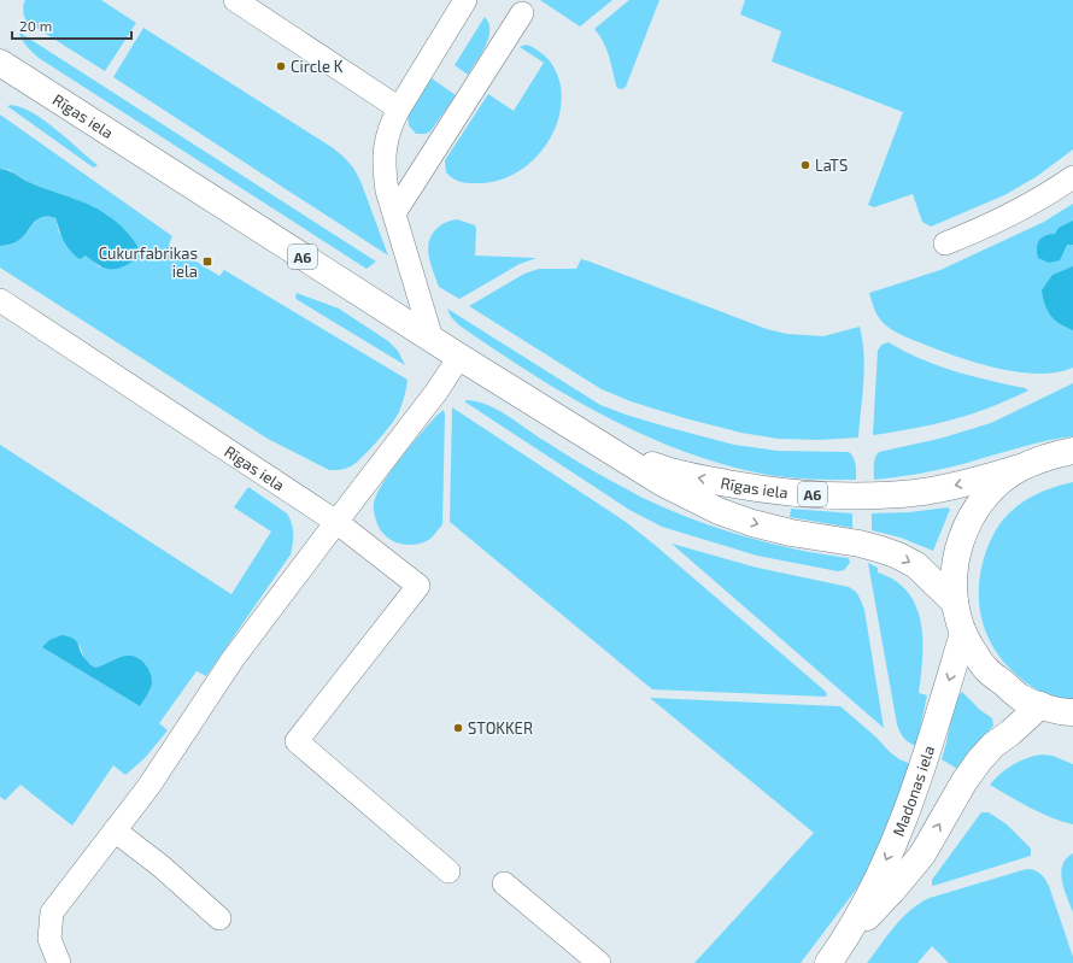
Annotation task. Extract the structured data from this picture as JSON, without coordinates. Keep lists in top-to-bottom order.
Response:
{
  "streets": {
    "main road": ["Rīgas iela", "A6", "Madonas iela"]
  },
  "crossings": [
    ["Rīgas iela", "A6"],
    ["A6", "Madonas iela"]
  ],
  "places": {
    "other": ["Circle K", "LaTS", "STOKKER"],
    "transit": ["Cukurfabrikas iela"]
  },
  "scale_bar": "20 m"
}
